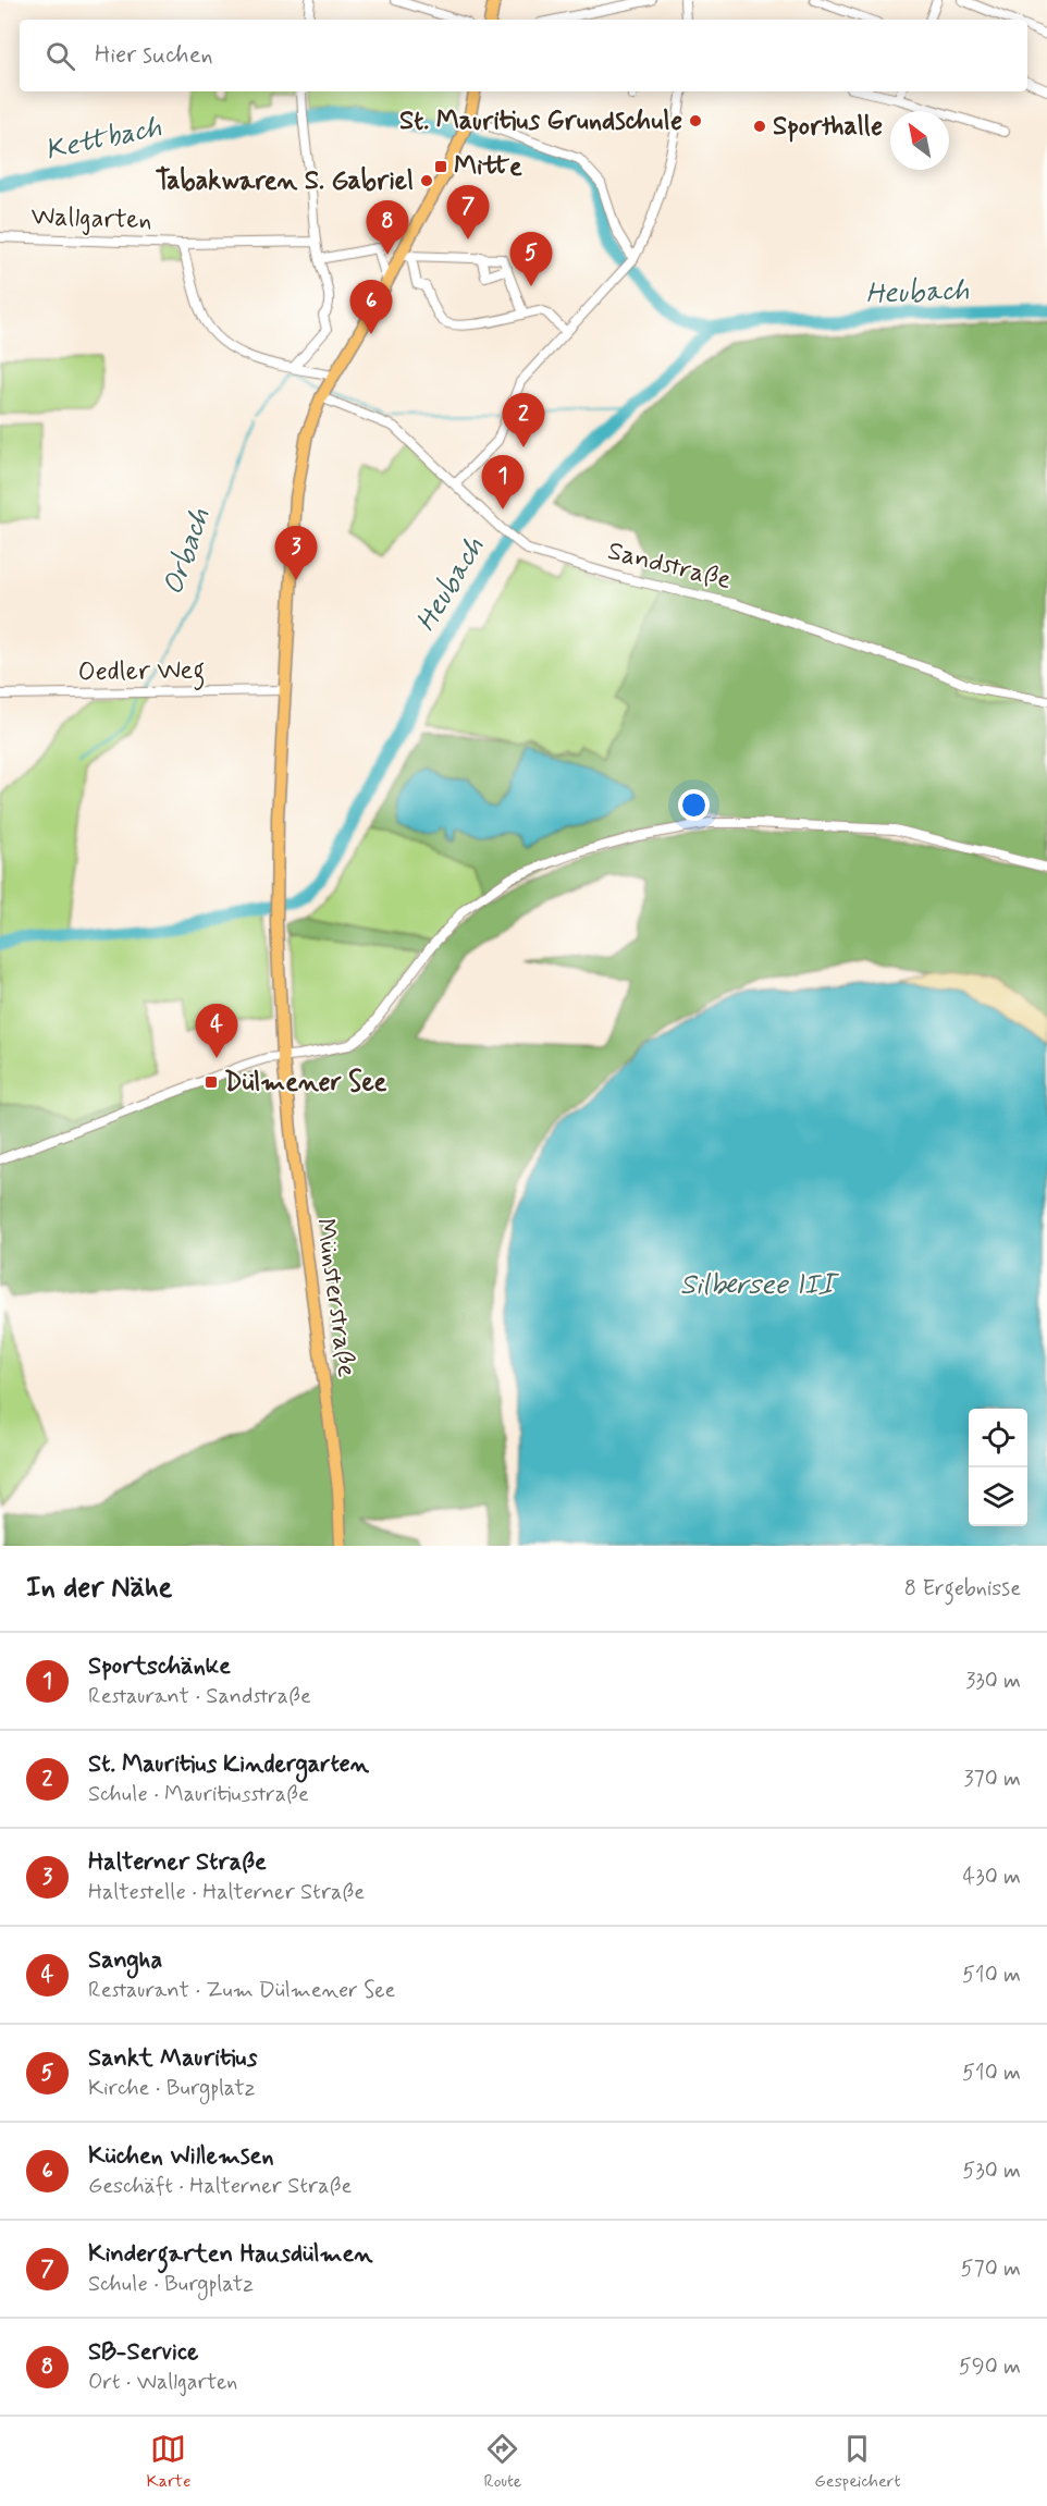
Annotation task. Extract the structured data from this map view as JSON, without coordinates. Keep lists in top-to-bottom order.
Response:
{
  "streets": {
    "main road": ["Münsterstraße"],
    "street": ["Wallgarten", "Sandstraße", "Oedler Weg"]
  },
  "crossings": [
    ["Wallgarten", "Sandstraße"],
    ["Wallgarten", "Münsterstraße"],
    ["Sandstraße", "Münsterstraße"],
    ["Oedler Weg", "Münsterstraße"]
  ],
  "water": [
    "Kettbach",
    "Heubach",
    "Orbach",
    "Silbersee III"
  ],
  "places": {
    "other": ["St. Mauritius Grundschule", "Sporthalle", "Tabakwaren S. Gabriel"],
    "transit": ["Mitte", "Dülmener See"]
  },
  "north": "top left",
  "page": {
    "search": "Hier suchen",
    "pins": [
      "7",
      "8",
      "5",
      "6",
      "2",
      "1",
      "3",
      "4"
    ],
    "heading": ["In der Nähe", "8 Ergebnisse"],
    "list": [
      {
        "mark": "1",
        "name": "Sportschänke",
        "note": "Restaurant · Sandstraße",
        "value": "330 m"
      },
      {
        "mark": "2",
        "name": "St. Mauritius Kindergarten",
        "note": "Schule · Mauritiusstraße",
        "value": "370 m"
      },
      {
        "mark": "3",
        "name": "Halterner Straße",
        "note": "Haltestelle · Halterner Straße",
        "value": "430 m"
      },
      {
        "mark": "4",
        "name": "Sangha",
        "note": "Restaurant · Zum Dülmener See",
        "value": "510 m"
      },
      {
        "mark": "5",
        "name": "Sankt Mauritius",
        "note": "Kirche · Burgplatz",
        "value": "510 m"
      },
      {
        "mark": "6",
        "name": "Küchen Willemsen",
        "note": "Geschäft · Halterner Straße",
        "value": "530 m"
      },
      {
        "mark": "7",
        "name": "Kindergarten Hausdülmen",
        "note": "Schule · Burgplatz",
        "value": "570 m"
      },
      {
        "mark": "8",
        "name": "SB-Service",
        "note": "Ort · Wallgarten",
        "value": "590 m"
      }
    ],
    "nav": ["Karte", "Route", "Gespeichert"]
  }
}
